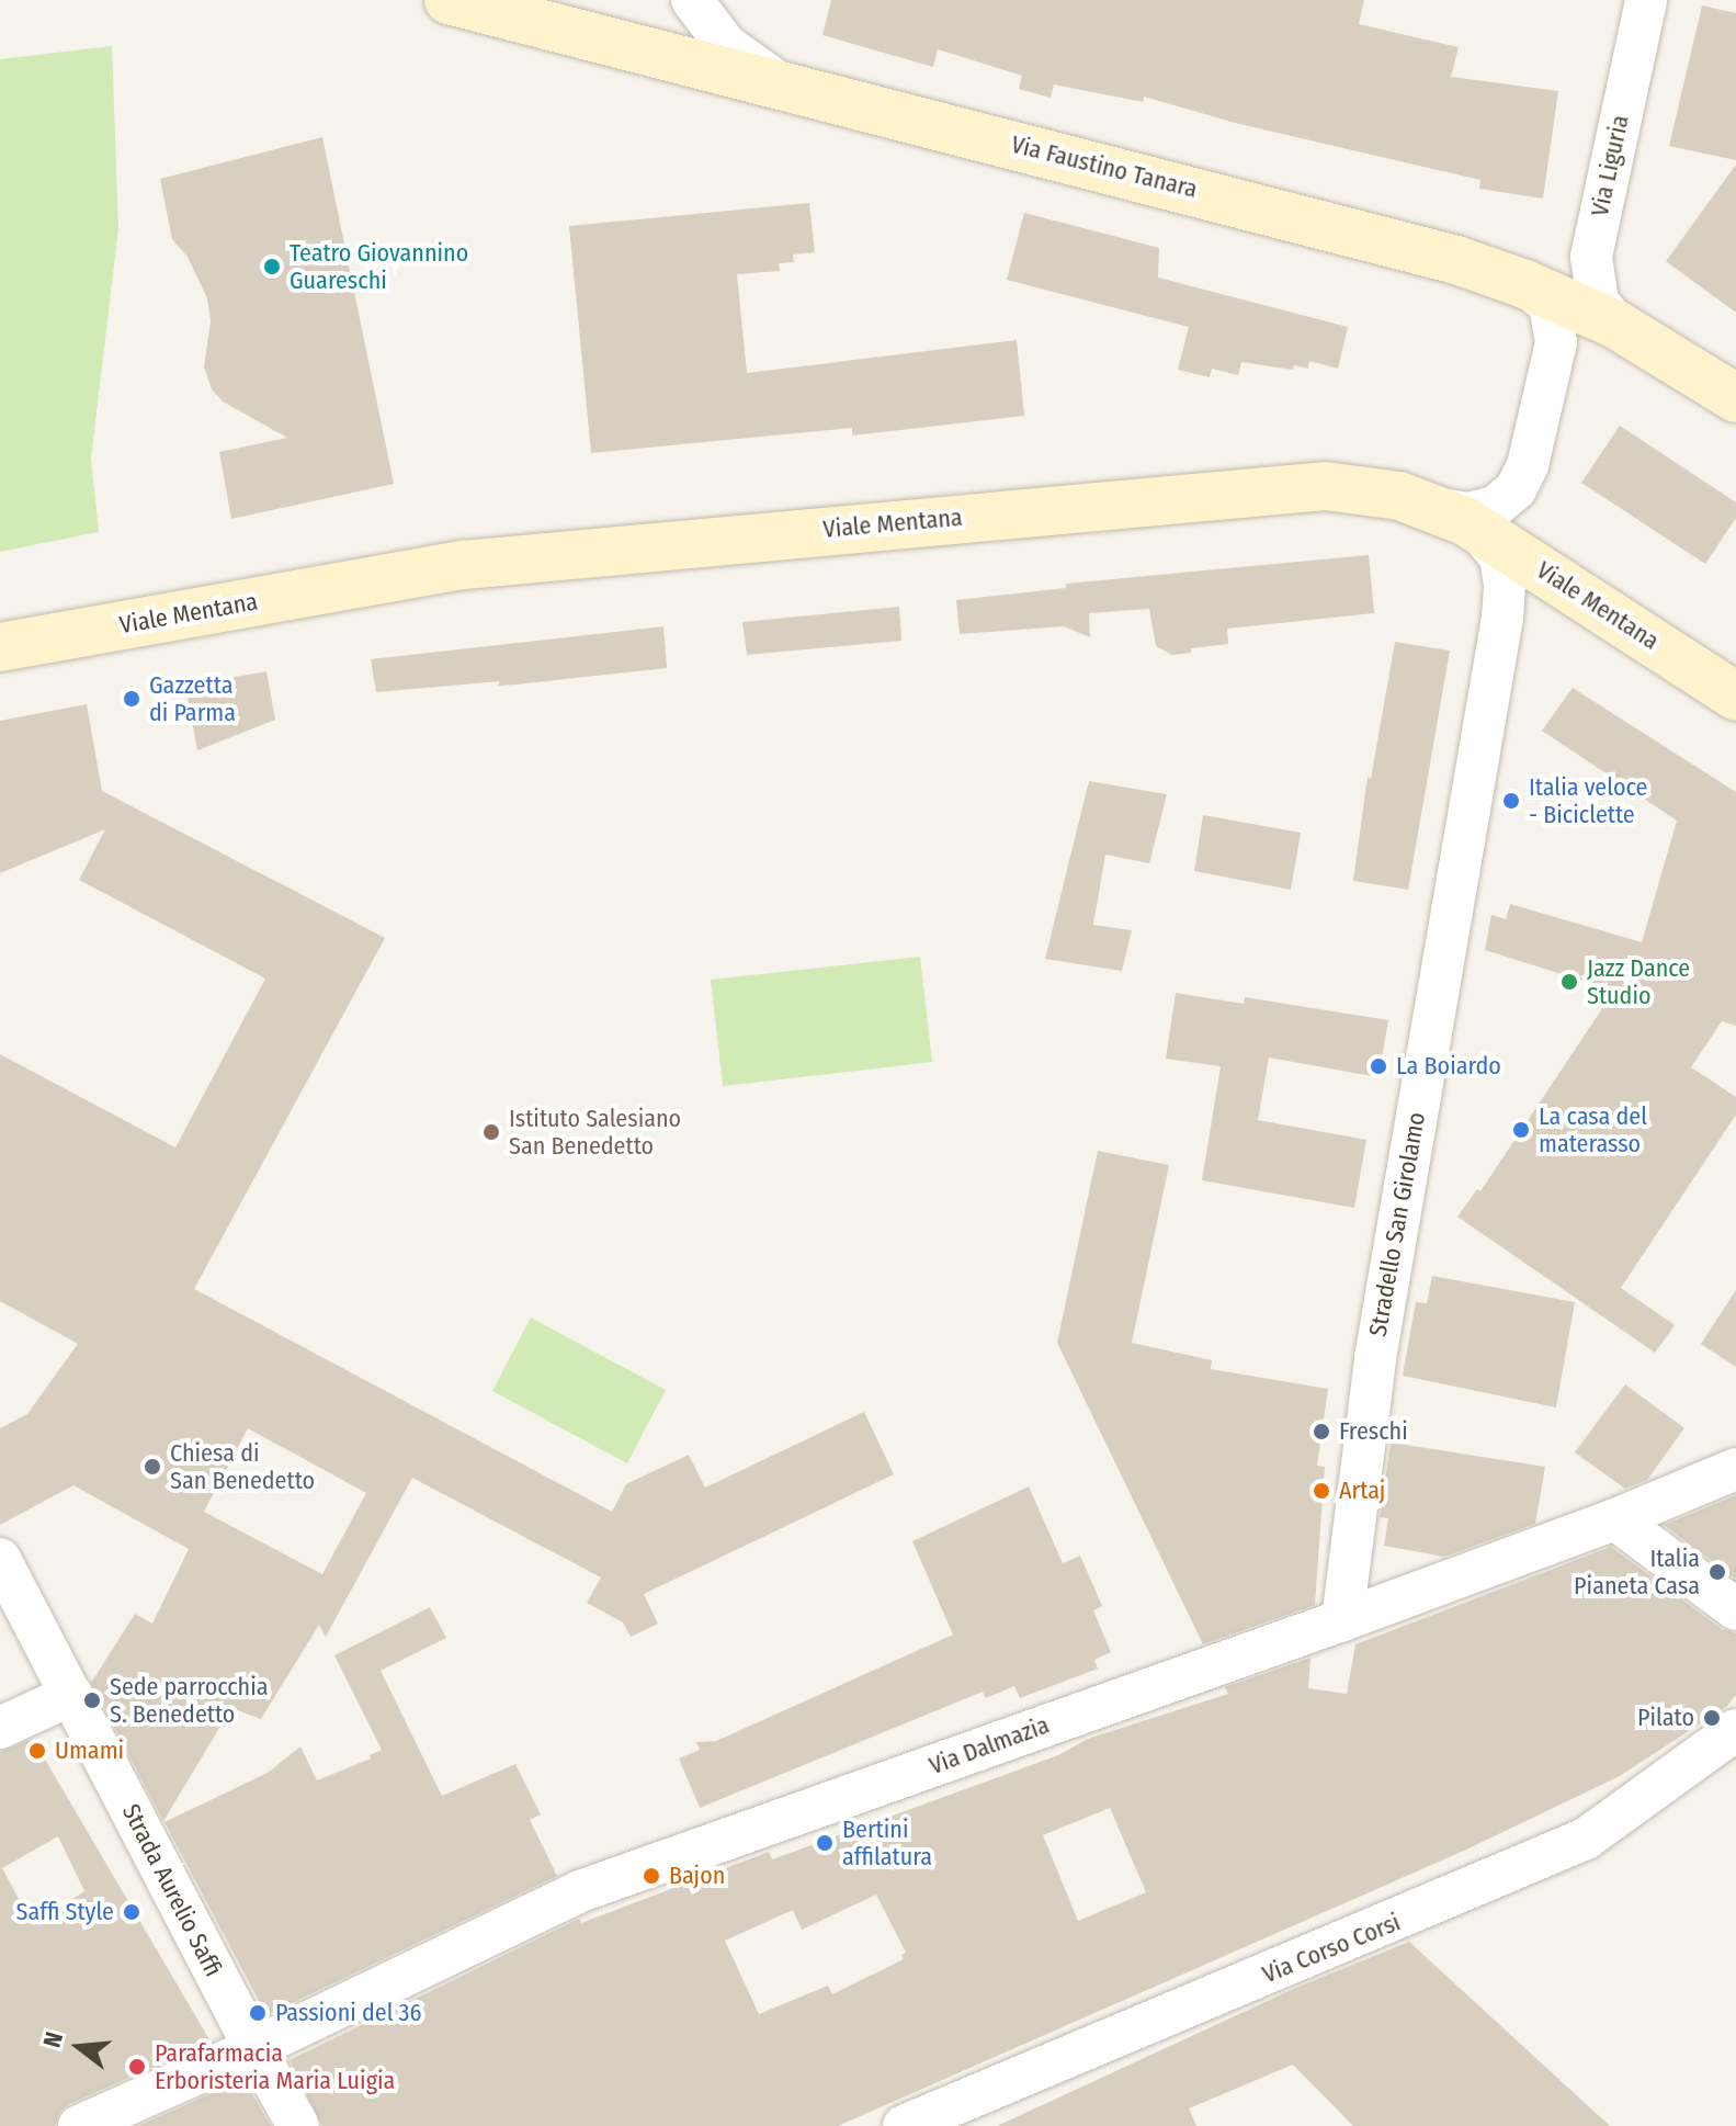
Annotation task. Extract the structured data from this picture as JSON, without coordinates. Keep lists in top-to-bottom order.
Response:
{
  "streets": {
    "main road": ["Via Faustino Tanara", "Viale Mentana"],
    "street": [
      "Via Liguria",
      "Stradello San Girolamo",
      "Via Dalmazia",
      "Strada Aurelio Saffi",
      "Via Corso Corsi"
    ]
  },
  "crossings": [
    ["Via Liguria", "Via Faustino Tanara"],
    ["Viale Mentana", "Stradello San Girolamo"],
    ["Stradello San Girolamo", "Via Dalmazia"],
    ["Via Dalmazia", "Strada Aurelio Saffi"]
  ],
  "places": [
    "Teatro Giovannino Guareschi",
    "Gazzetta di Parma",
    "Italia veloce - Biciclette",
    "Jazz Dance Studio",
    "La Boiardo",
    "La casa del materasso",
    "Istituto Salesiano San Benedetto",
    "Freschi",
    "Chiesa di San Benedetto",
    "Artaj",
    "Italia Pianeta Casa",
    "Sede parrocchia S. Benedetto",
    "Pilato",
    "Umami",
    "Bertini affilatura",
    "Bajon",
    "Saffi Style",
    "Passioni del 36",
    "Parafarmacia Erboristeria Maria Luigia"
  ],
  "north": "left"
}
